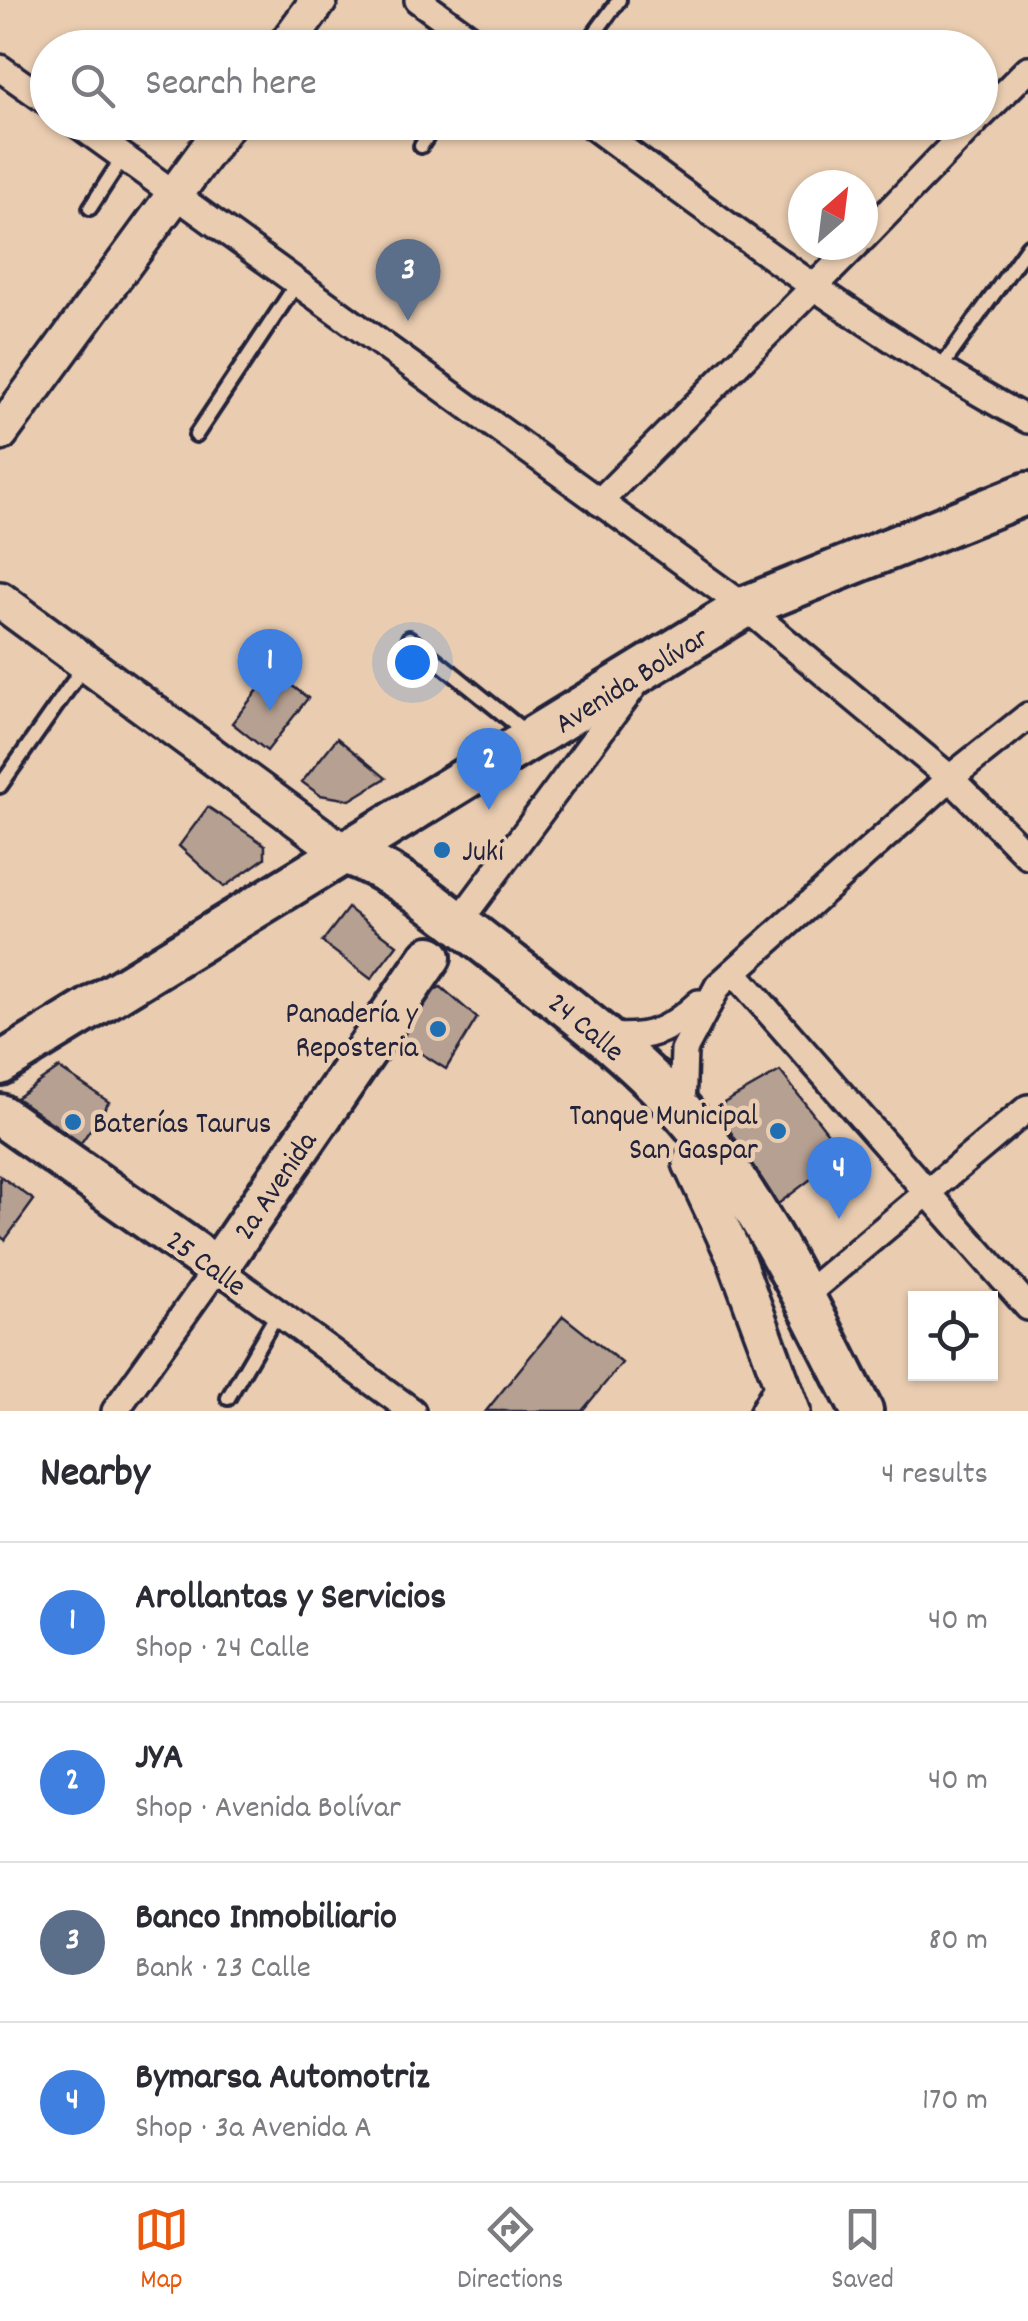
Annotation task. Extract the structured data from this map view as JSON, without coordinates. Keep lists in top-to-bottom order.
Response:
{
  "streets": {
    "main road": [
      "Avenida Bolívar",
      "24 Calle",
      "2a Avenida",
      "25 Calle"
    ]
  },
  "crossings": [
    ["Avenida Bolívar", "24 Calle"],
    ["24 Calle", "2a Avenida"],
    ["2a Avenida", "25 Calle"]
  ],
  "places": [
    "Juki",
    "Panadería y Reposteria",
    "Baterías Taurus",
    "Tanque Municipal San Gaspar"
  ],
  "north": "top right",
  "page": {
    "search": "Search here",
    "pins": [
      "3",
      "1",
      "2",
      "4"
    ],
    "heading": ["Nearby", "4 results"],
    "list": [
      {
        "mark": "1",
        "name": "Arollantas y Servicios",
        "note": "Shop · 24 Calle",
        "value": "40 m"
      },
      {
        "mark": "2",
        "name": "JYA",
        "note": "Shop · Avenida Bolívar",
        "value": "40 m"
      },
      {
        "mark": "3",
        "name": "Banco Inmobiliario",
        "note": "Bank · 23 Calle",
        "value": "80 m"
      },
      {
        "mark": "4",
        "name": "Bymarsa Automotriz",
        "note": "Shop · 3a Avenida A",
        "value": "170 m"
      }
    ],
    "nav": ["Map", "Directions", "Saved"]
  }
}
